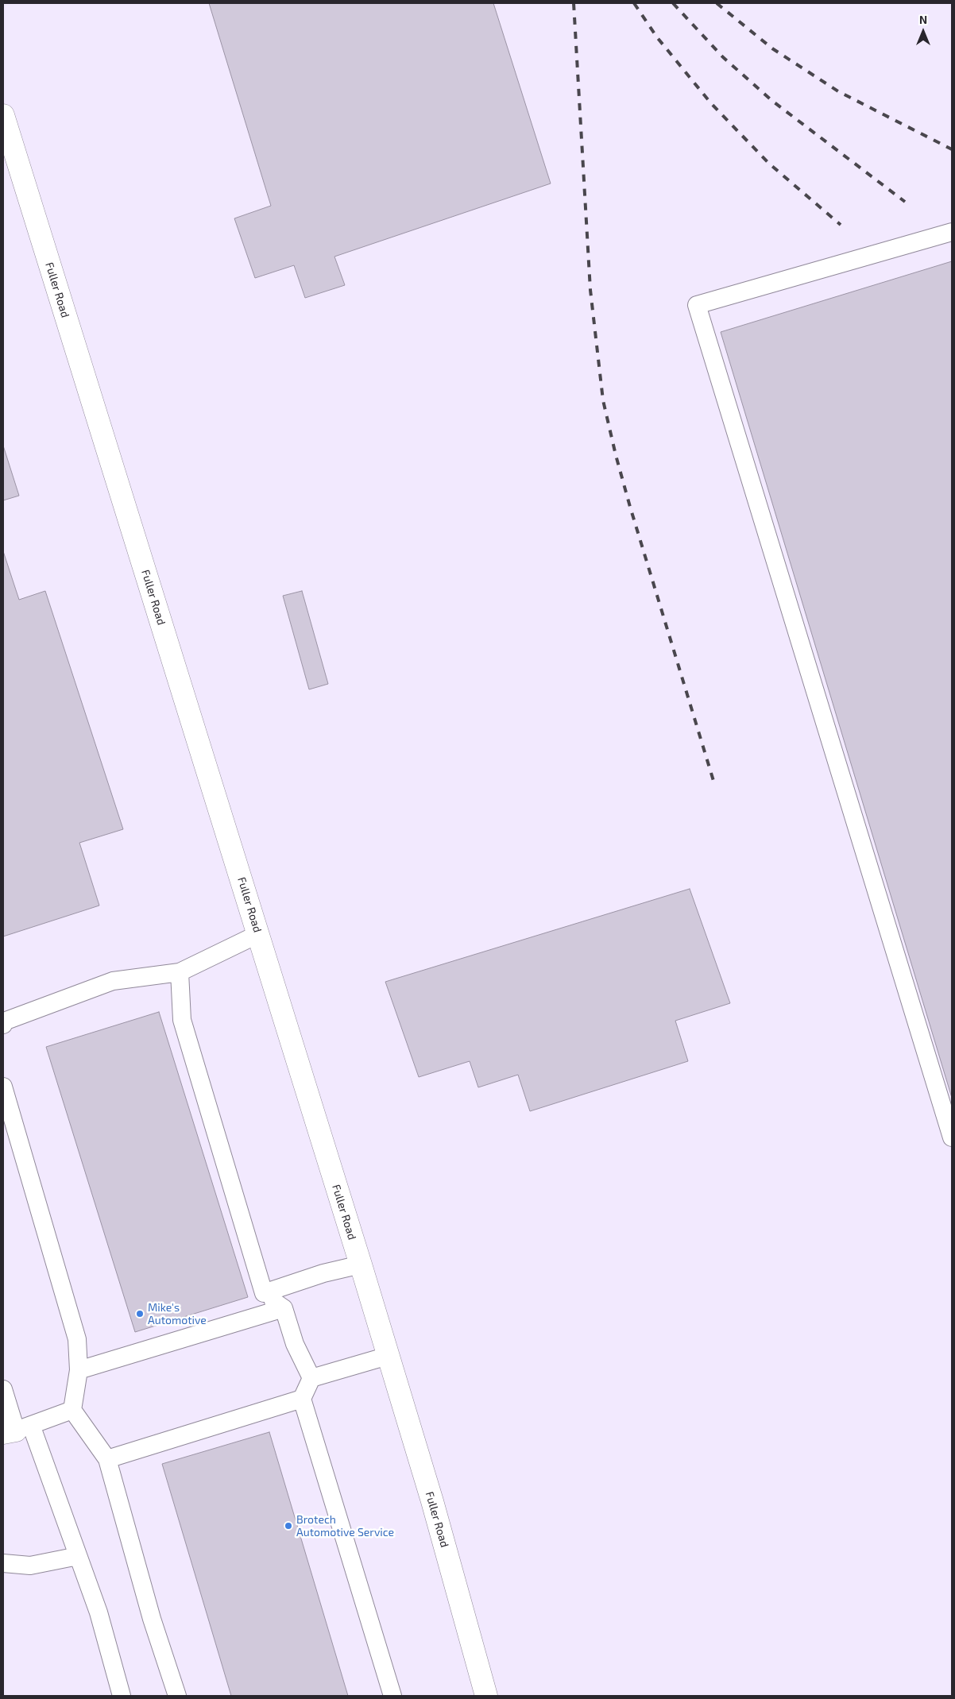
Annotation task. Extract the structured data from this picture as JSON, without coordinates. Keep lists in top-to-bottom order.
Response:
{
  "streets": {
    "street": ["Fuller Road"]
  },
  "places": ["Mike's Automotive", "Brotech Automotive Service"],
  "north": "top"
}
